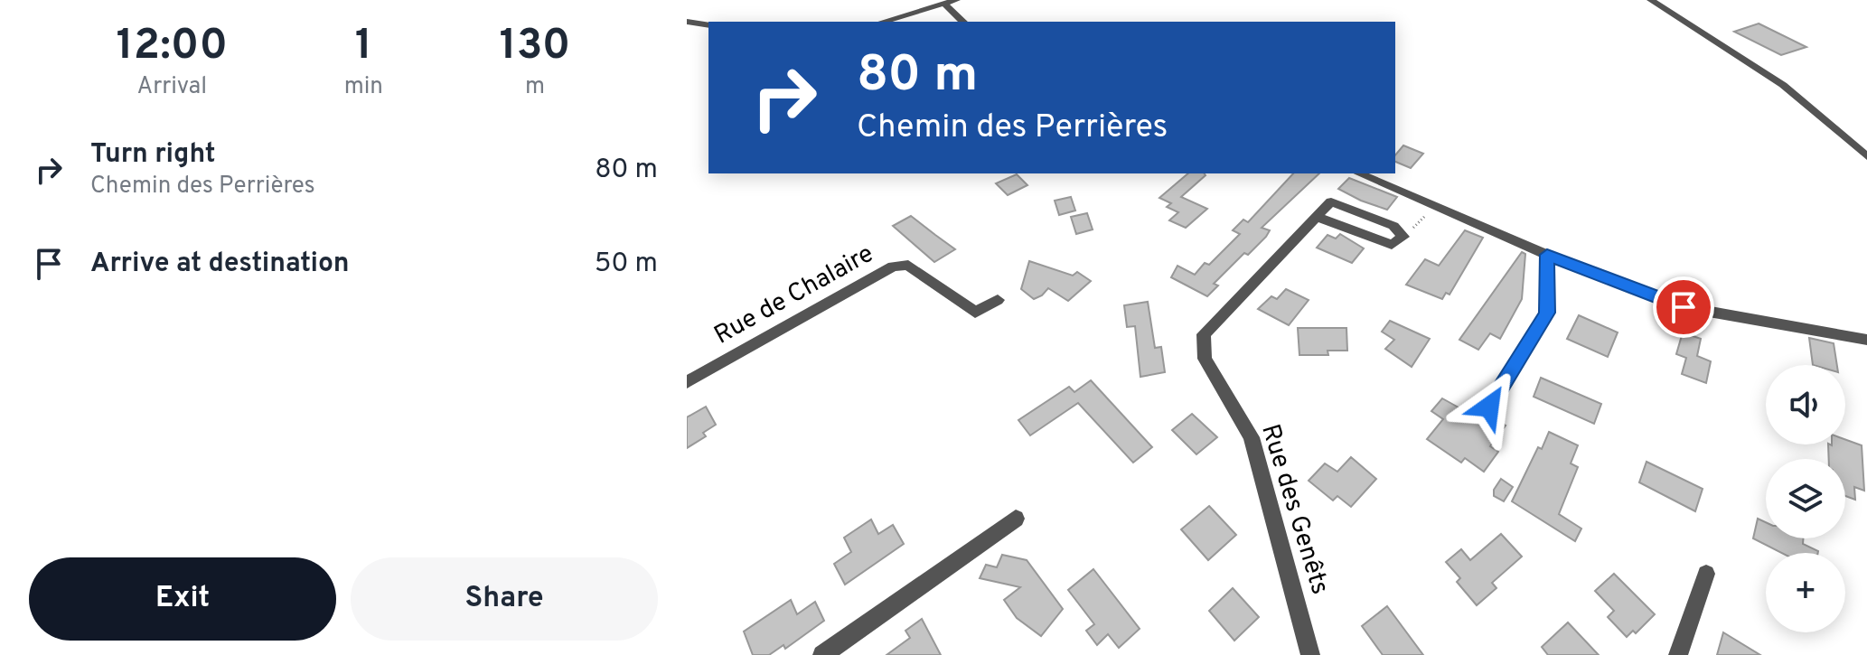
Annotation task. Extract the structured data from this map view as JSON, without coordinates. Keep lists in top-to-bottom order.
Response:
{
  "streets": {
    "street": ["Rue de Chalaire", "Rue des Genêts"]
  },
  "page": {
    "eta": [
      "12:00",
      "Arrival",
      "1",
      "min",
      "130",
      "m"
    ],
    "turn": ["80 m", "Chemin des Perrières"],
    "list": [
      {
        "name": "Turn right",
        "note": "Chemin des Perrières",
        "value": "80 m"
      },
      {
        "name": "Arrive at destination",
        "value": "50 m"
      }
    ],
    "map_buttons": "+",
    "buttons": ["Exit", "Share"]
  }
}
